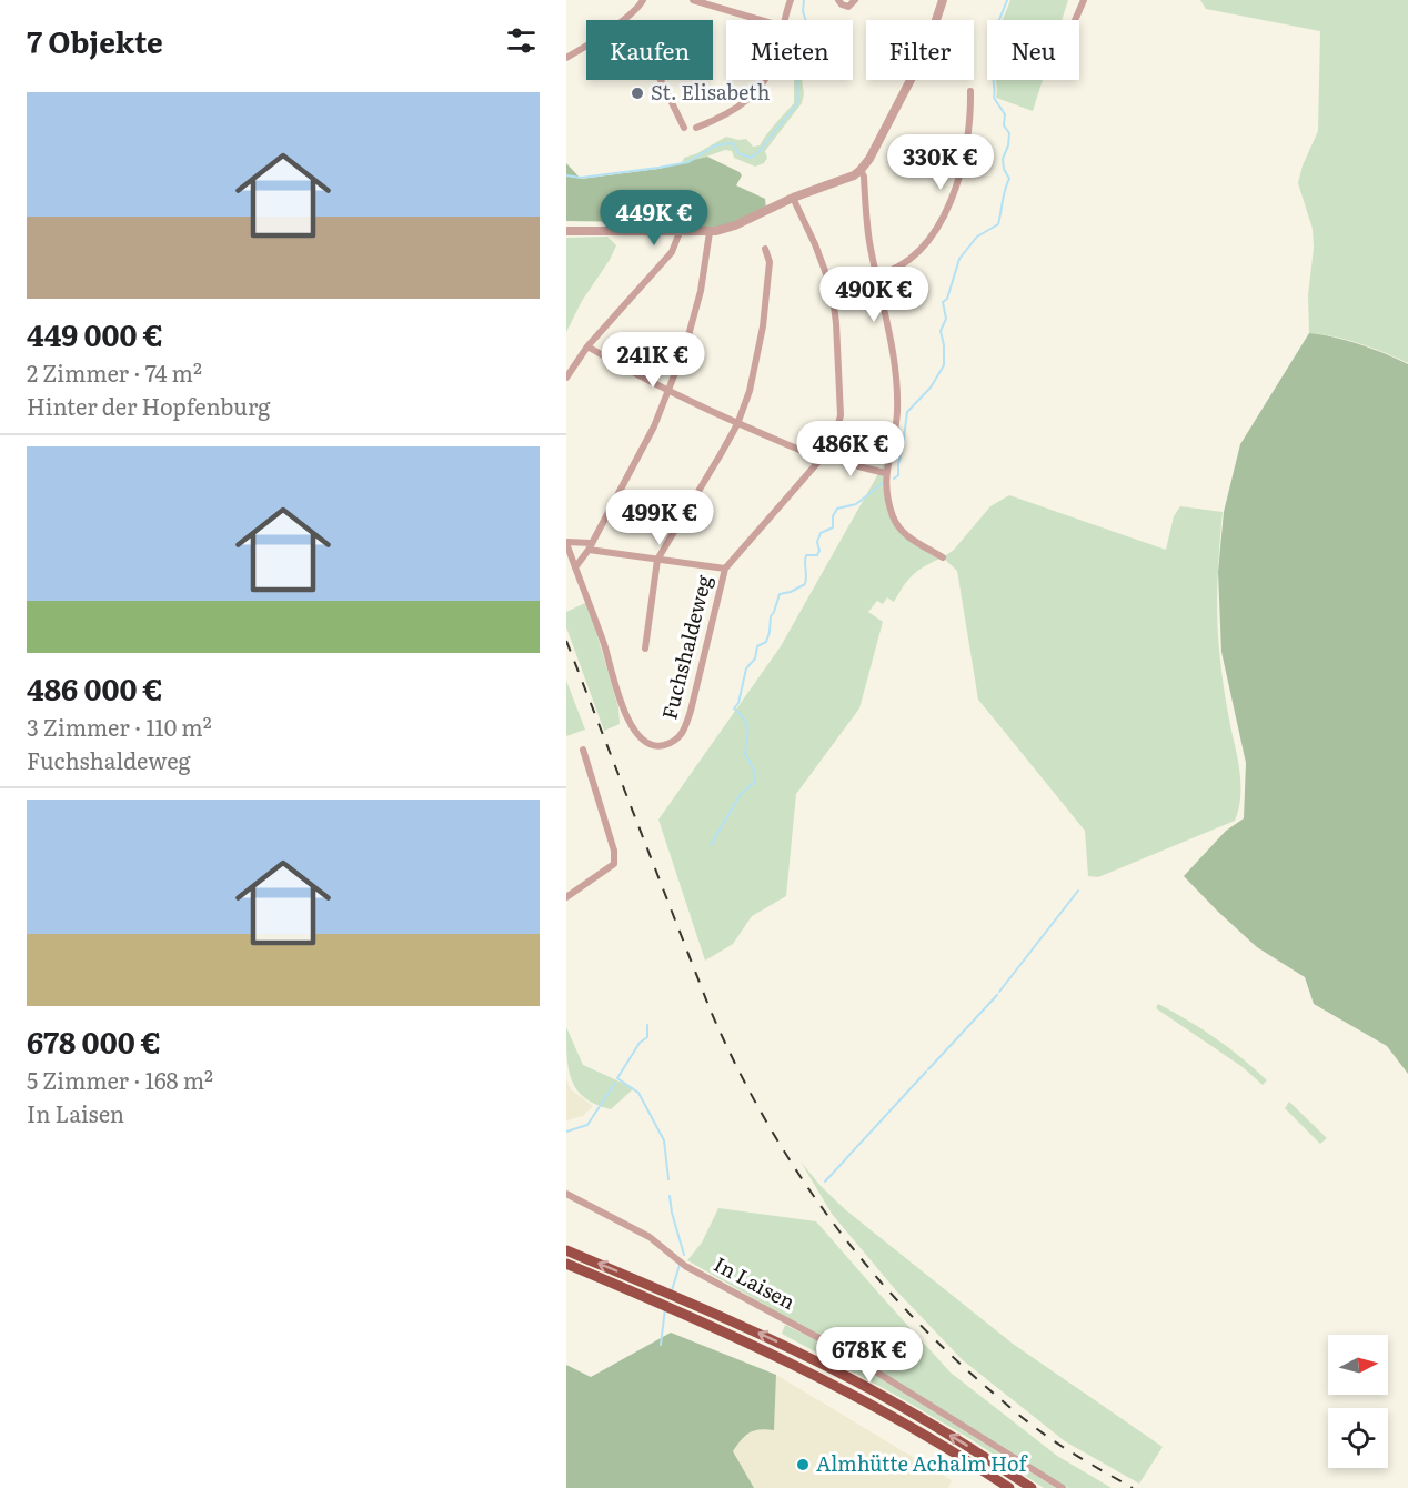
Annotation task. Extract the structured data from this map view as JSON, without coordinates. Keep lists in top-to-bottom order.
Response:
{
  "streets": {
    "street": ["Fuchshaldeweg", "In Laisen"]
  },
  "places": ["St. Elisabeth", "Almhütte Achalm Hof"],
  "north": "right",
  "page": {
    "heading": "7 Objekte",
    "chip": [
      "Kaufen",
      "Mieten",
      "Filter",
      "Neu"
    ],
    "list": [
      {
        "name": "449 000 €",
        "note": "2 Zimmer · 74 m² · Hinter der Hopfenburg"
      },
      {
        "name": "486 000 €",
        "note": "3 Zimmer · 110 m² · Fuchshaldeweg"
      },
      {
        "name": "678 000 €",
        "note": "5 Zimmer · 168 m² · In Laisen"
      }
    ],
    "price": [
      "330K €",
      "449K €",
      "490K €",
      "241K €",
      "486K €",
      "499K €",
      "678K €"
    ]
  }
}
